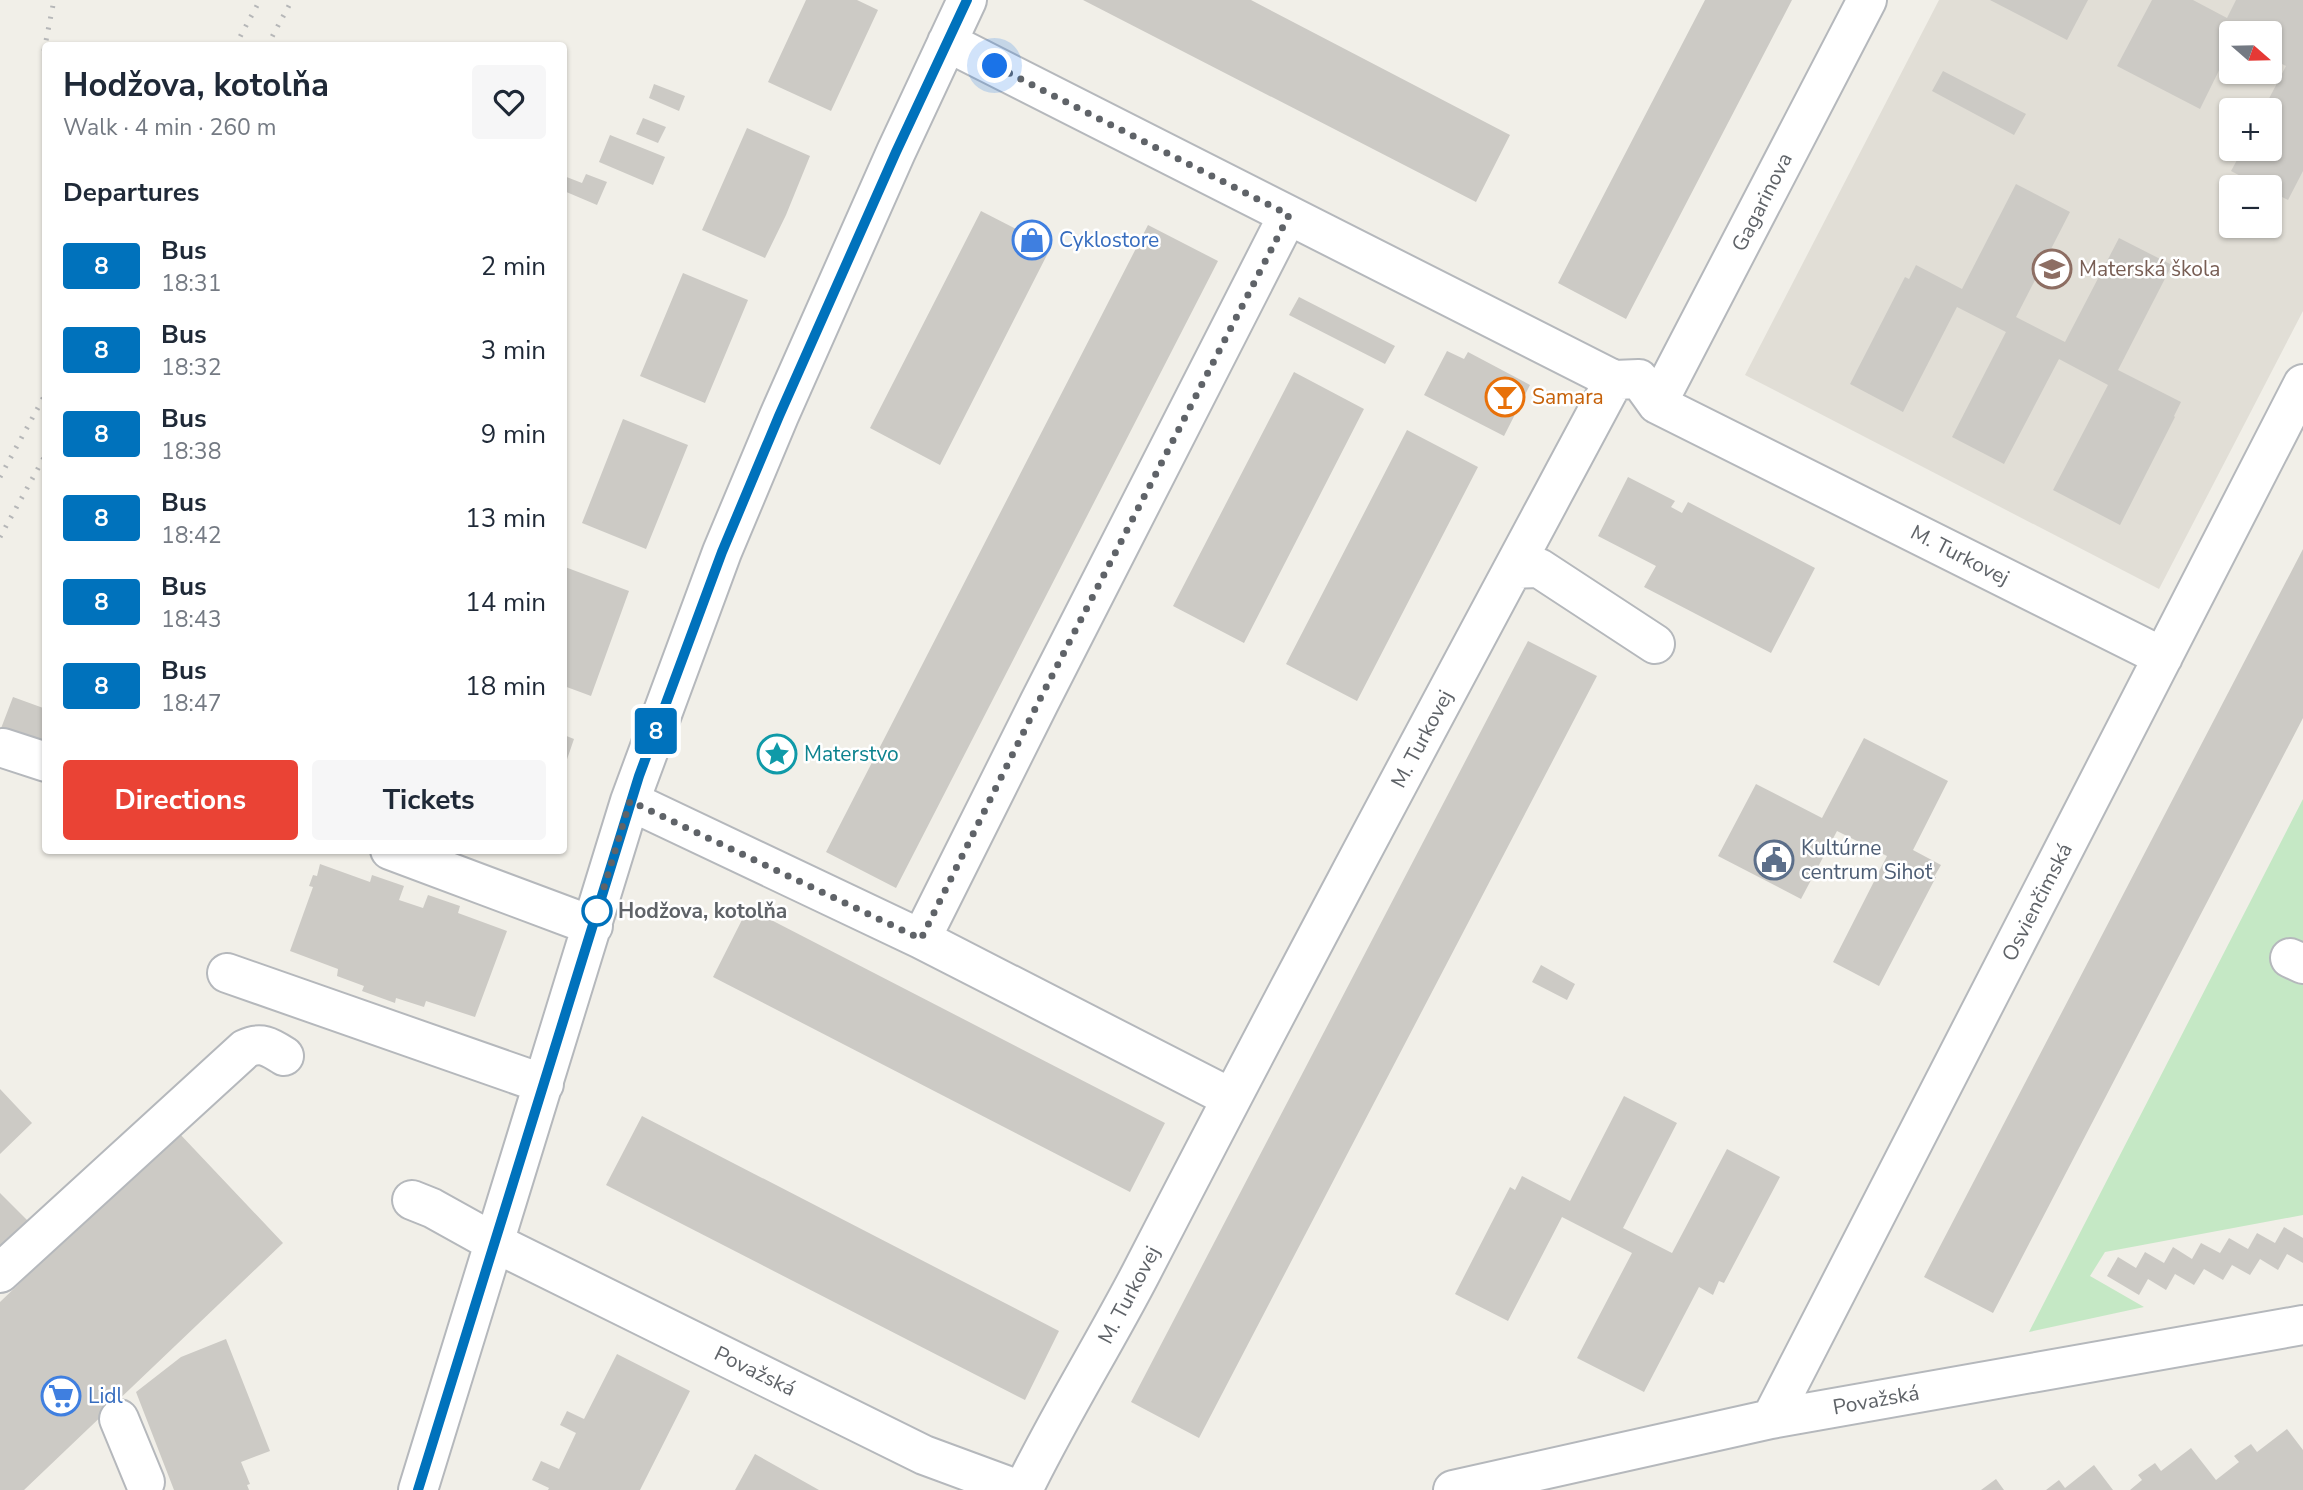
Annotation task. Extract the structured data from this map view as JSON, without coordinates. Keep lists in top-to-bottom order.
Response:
{
  "streets": {
    "street": [
      "Gagarinova",
      "M. Turkovej",
      "Osvienčimská",
      "Považská"
    ]
  },
  "crossings": [
    ["Gagarinova", "M. Turkovej"],
    ["M. Turkovej", "Osvienčimská"],
    ["M. Turkovej", "Považská"],
    ["Osvienčimská", "Považská"]
  ],
  "places": {
    "shop": ["Cyklostore"],
    "school or university": ["Materská škola"],
    "bar": ["Samara"],
    "place": ["Materstvo"],
    "public building": ["Kultúrne centrum Sihoť"],
    "other": ["Hodžova, kotolňa"],
    "supermarket": ["Lidl"]
  },
  "lines": ["bus line 8"],
  "north": "right",
  "page": {
    "on_map": "8",
    "map_buttons": ["+", "−"],
    "heading": [
      ["Hodžova, kotolňa", "Walk · 4 min · 260 m"],
      "Departures"
    ],
    "list": [
      {
        "mark": "8",
        "name": "Bus",
        "note": "18:31",
        "value": "2 min"
      },
      {
        "mark": "8",
        "name": "Bus",
        "note": "18:32",
        "value": "3 min"
      },
      {
        "mark": "8",
        "name": "Bus",
        "note": "18:38",
        "value": "9 min"
      },
      {
        "mark": "8",
        "name": "Bus",
        "note": "18:42",
        "value": "13 min"
      },
      {
        "mark": "8",
        "name": "Bus",
        "note": "18:43",
        "value": "14 min"
      },
      {
        "mark": "8",
        "name": "Bus",
        "note": "18:47",
        "value": "18 min"
      }
    ],
    "buttons": ["Directions", "Tickets"]
  }
}
